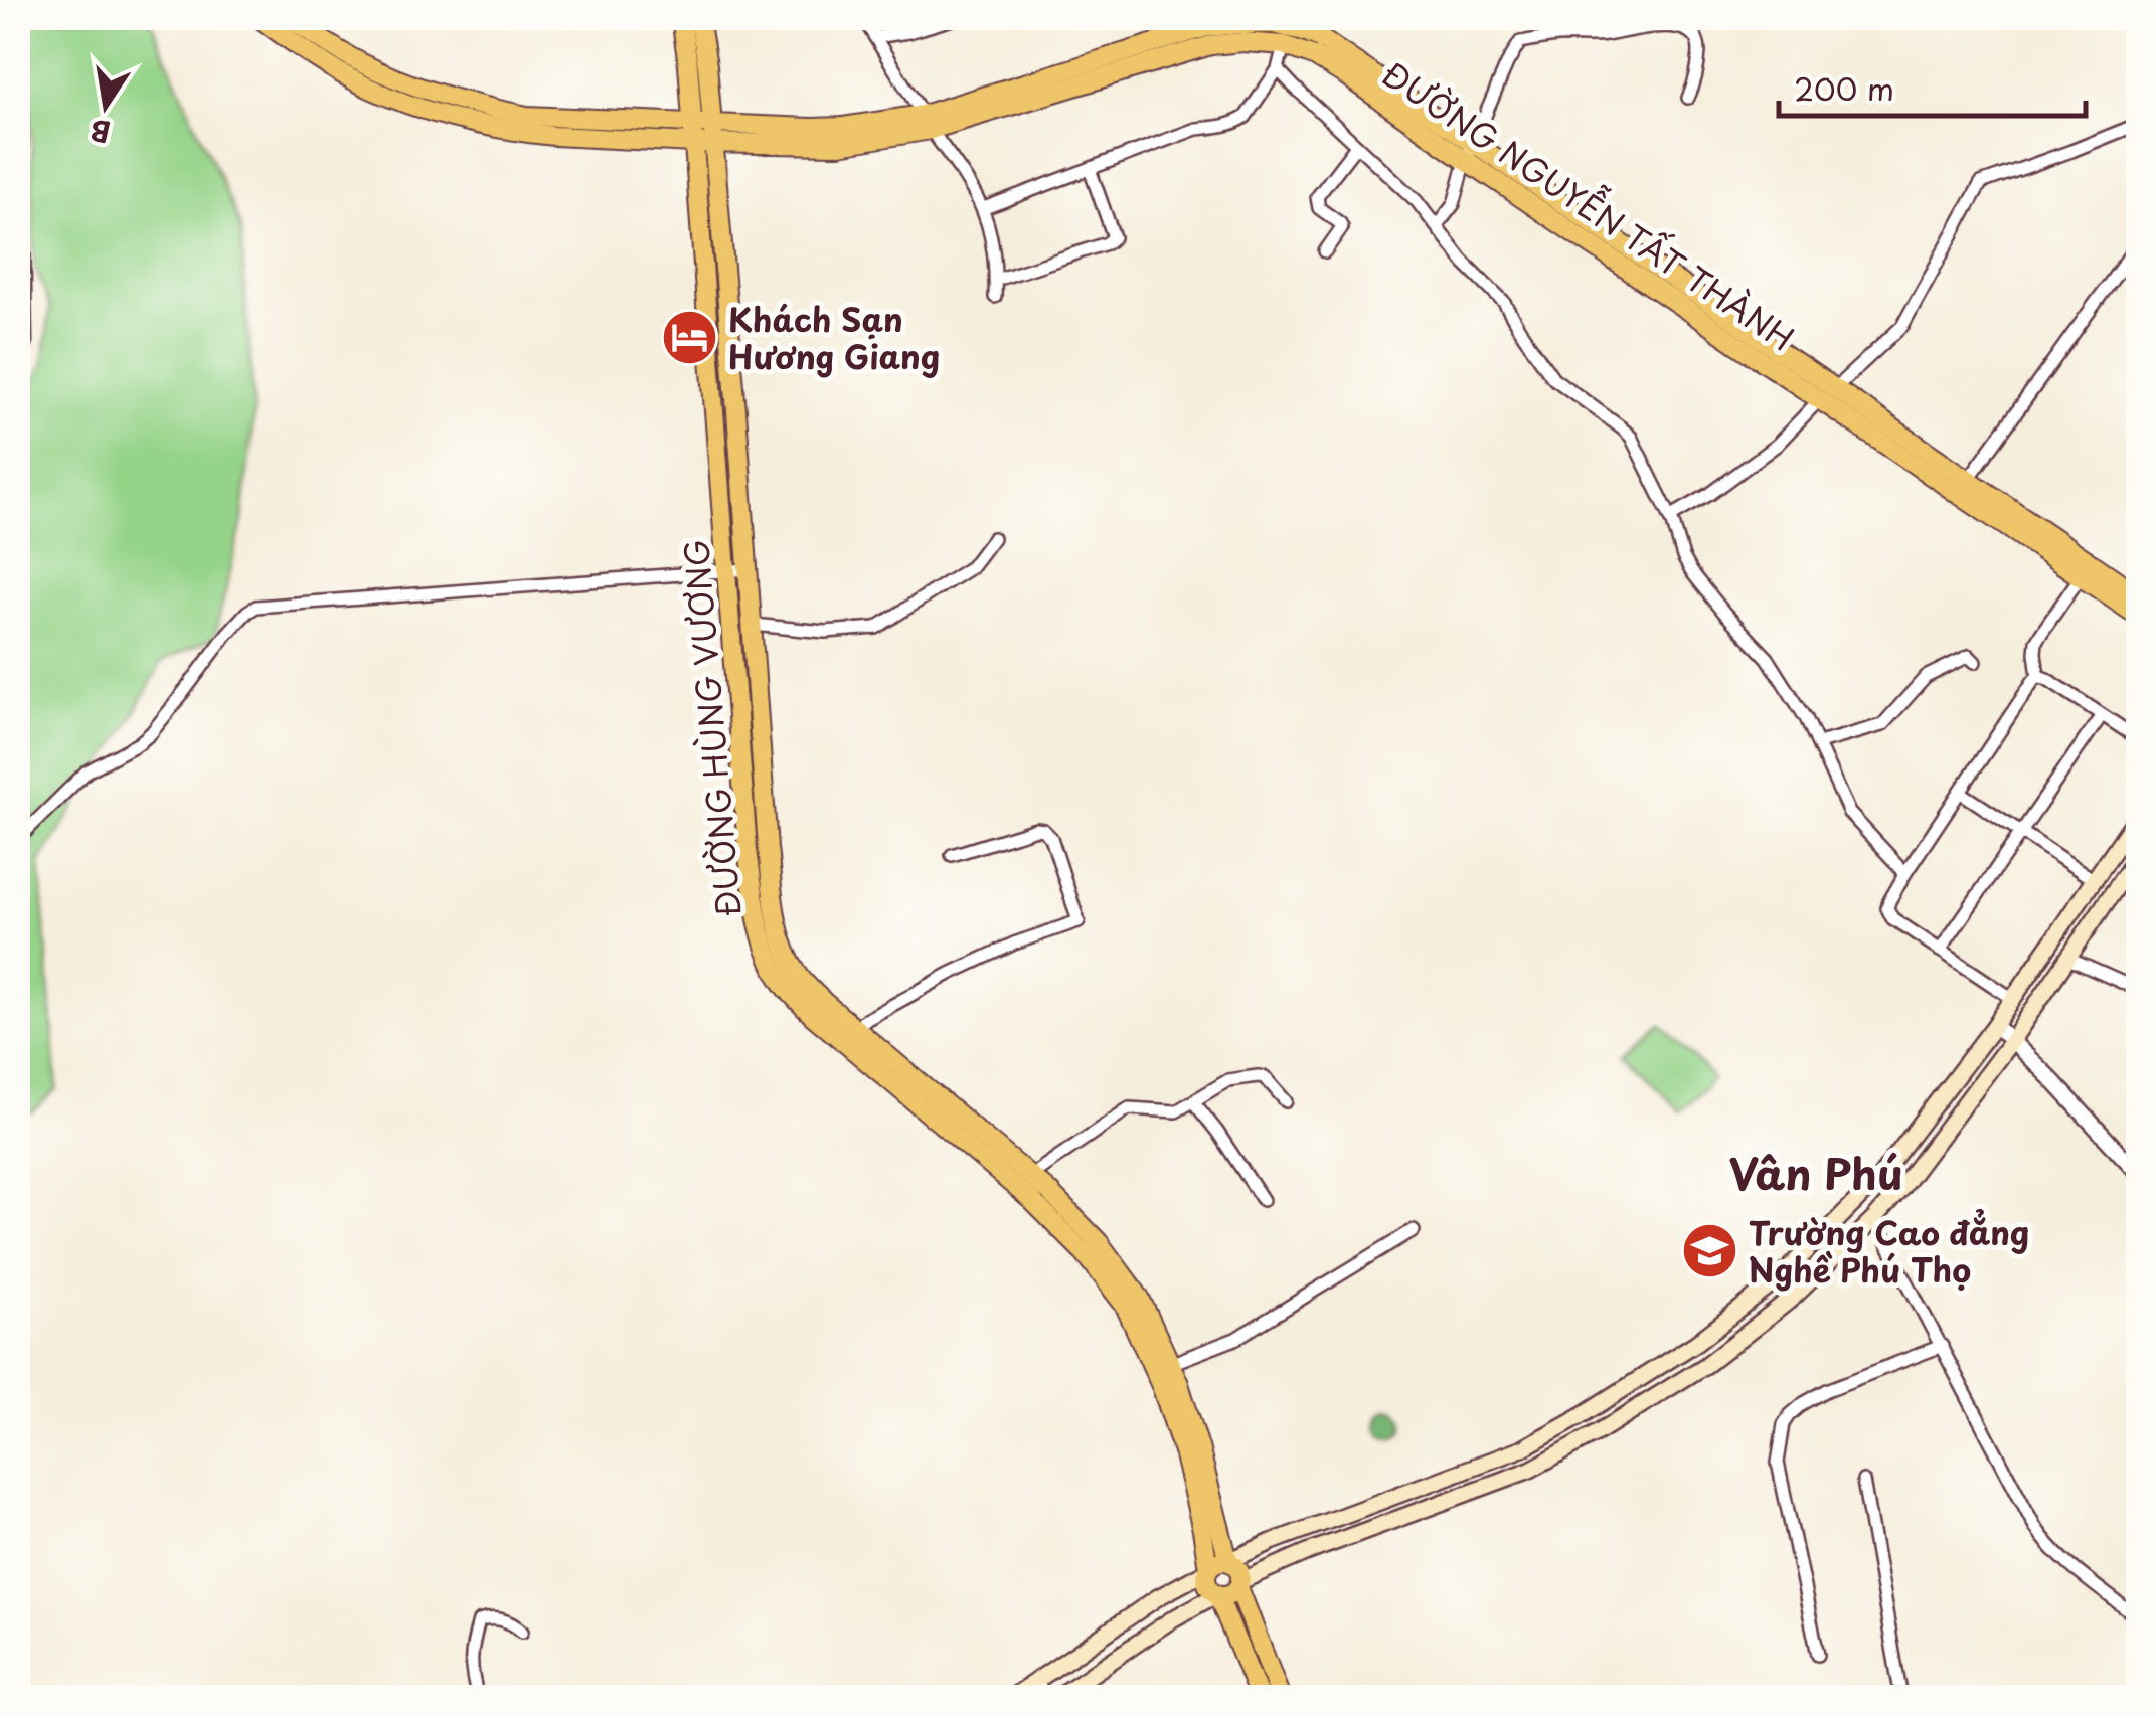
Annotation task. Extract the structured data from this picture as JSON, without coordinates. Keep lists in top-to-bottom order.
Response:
{
  "streets": {
    "main road": ["ĐƯỜNG NGUYỄN TẤT THÀNH", "ĐƯỜNG HÙNG VƯƠNG"]
  },
  "crossings": [
    ["ĐƯỜNG NGUYỄN TẤT THÀNH", "ĐƯỜNG HÙNG VƯƠNG"]
  ],
  "districts": ["Vân Phú"],
  "places": {
    "hotel": ["Khách Sạn Hương Giang"],
    "school or university": ["Trường Cao đẳng Nghề Phú Thọ"]
  },
  "scale_bar": "200 m",
  "north": "bottom"
}
